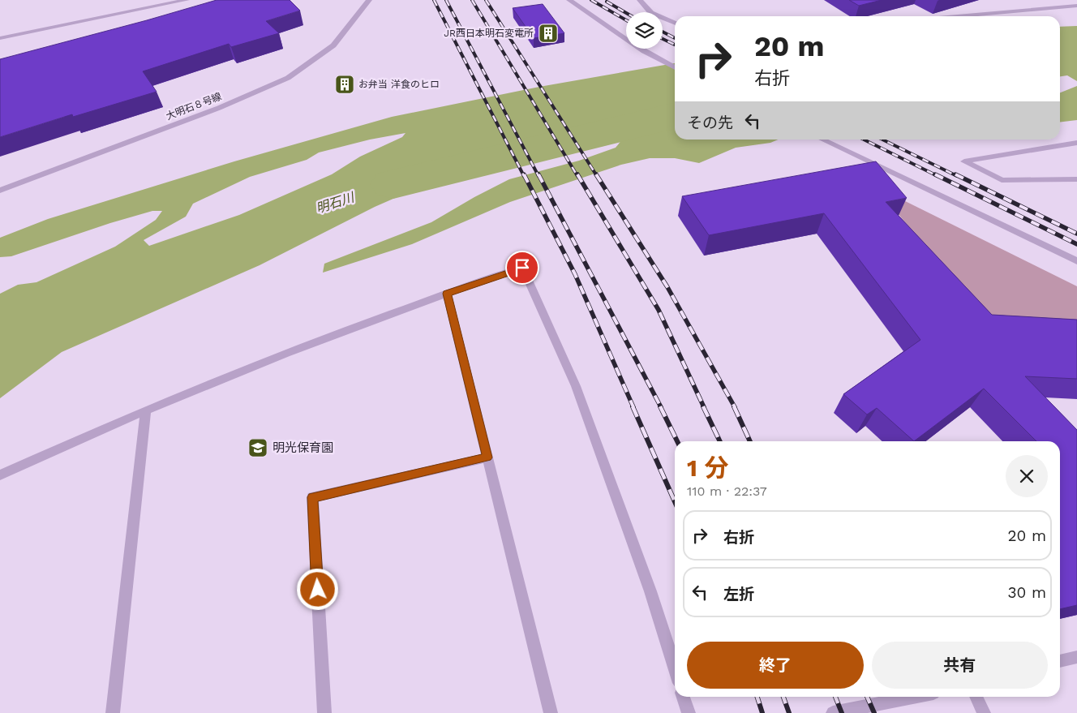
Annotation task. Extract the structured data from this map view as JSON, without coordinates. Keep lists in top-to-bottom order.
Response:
{
  "streets": {
    "street": ["大明石８号線"]
  },
  "water": ["明石川"],
  "places": {
    "building": ["JR西日本明石変電所", "お弁当 洋食のヒロ"],
    "school or university": ["明光保育園"]
  },
  "page": {
    "turn": ["20 m", "右折"],
    "then": "その先",
    "heading": ["1 分", "110 m · 22:37"],
    "list": [
      {
        "name": "右折",
        "value": "20 m"
      },
      {
        "name": "左折",
        "value": "30 m"
      }
    ],
    "buttons": ["終了", "共有"]
  }
}
